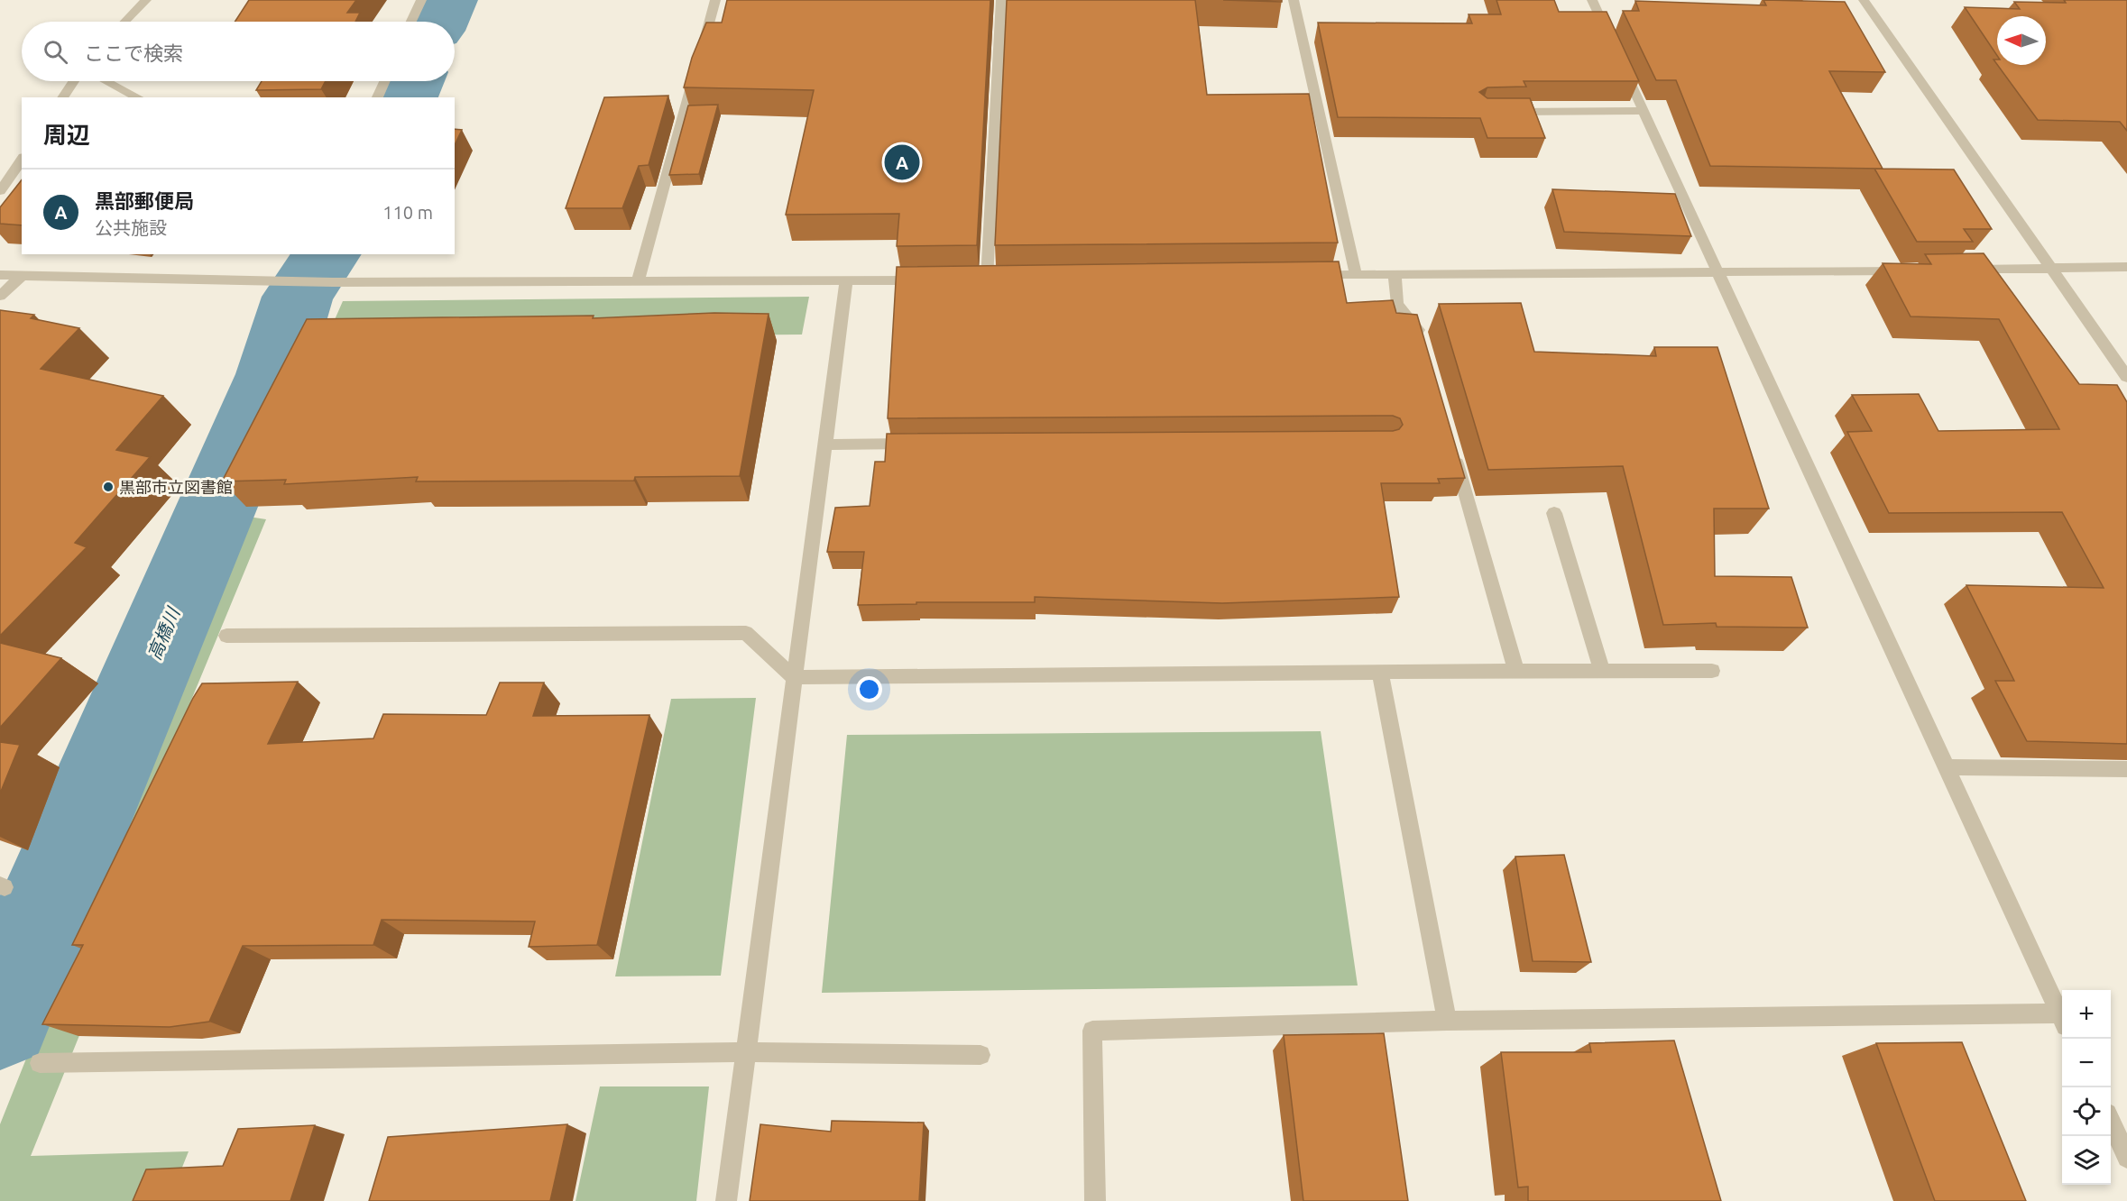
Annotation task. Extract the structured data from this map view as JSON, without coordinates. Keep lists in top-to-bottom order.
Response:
{
  "water": ["高橋川"],
  "places": ["黒部市立図書館"],
  "north": "left",
  "page": {
    "search": "ここで検索",
    "heading": "周辺",
    "pins": "A",
    "list": [
      {
        "mark": "A",
        "name": "黒部郵便局",
        "note": "公共施設",
        "value": "110 m"
      }
    ],
    "map_buttons": ["+", "−"]
  }
}
